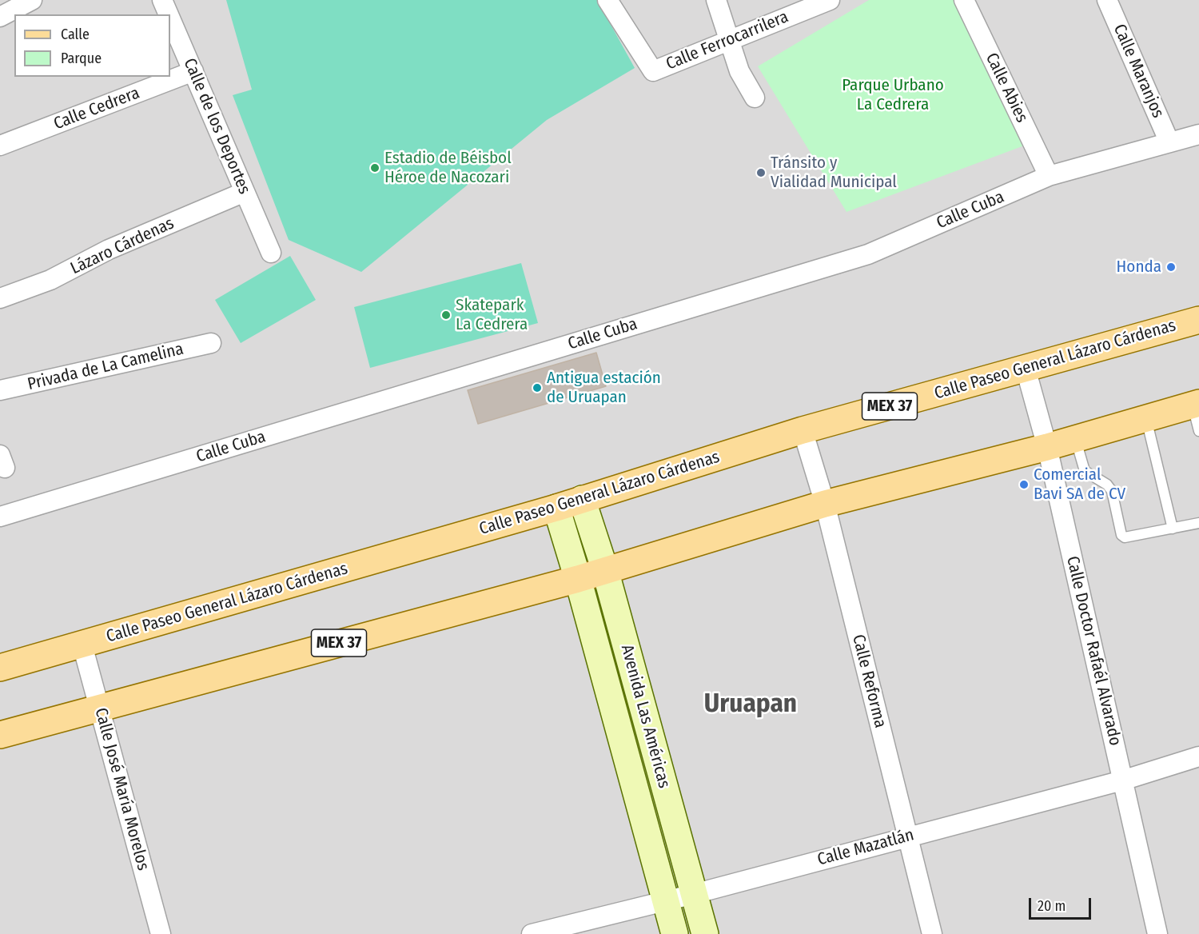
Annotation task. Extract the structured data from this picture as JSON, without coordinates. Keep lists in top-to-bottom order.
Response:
{
  "streets": {
    "main road": ["Calle Paseo General Lázaro Cárdenas", "MEX 37"],
    "street": [
      "Calle Ferrocarrilera",
      "Calle Maranjos",
      "Calle Abies",
      "Calle Cedrera",
      "Calle de los Deportes",
      "Calle Cuba",
      "Lázaro Cárdenas",
      "Privada de La Camelina",
      "Calle Doctor Rafaél Alvarado",
      "Calle Reforma",
      "Avenida Las Américas",
      "Calle José María Morelos",
      "Calle Mazatlán"
    ]
  },
  "crossings": [
    ["Calle Maranjos", "Calle Cuba"],
    ["Calle Abies", "Calle Cuba"],
    ["Calle Cedrera", "Calle de los Deportes"],
    ["Calle de los Deportes", "Lázaro Cárdenas"],
    ["Calle Paseo General Lázaro Cárdenas", "Calle Doctor Rafaél Alvarado"],
    ["Calle Paseo General Lázaro Cárdenas", "Calle Reforma"],
    ["Calle Paseo General Lázaro Cárdenas", "Avenida Las Américas"],
    ["Calle Paseo General Lázaro Cárdenas", "Calle José María Morelos"],
    ["MEX 37", "Calle Doctor Rafaél Alvarado"],
    ["MEX 37", "Calle Reforma"],
    ["MEX 37", "Avenida Las Américas"],
    ["MEX 37", "Calle José María Morelos"],
    ["Calle Doctor Rafaél Alvarado", "Calle Mazatlán"],
    ["Calle Reforma", "Calle Mazatlán"],
    ["Avenida Las Américas", "Calle Mazatlán"]
  ],
  "districts": ["Uruapan"],
  "parks": ["Parque Urbano La Cedrera"],
  "places": [
    "Estadio de Béisbol Héroe de Nacozari",
    "Tránsito y Vialidad Municipal",
    "Honda",
    "Skatepark La Cedrera",
    "Antigua estación de Uruapan",
    "Comercial Bavi SA de CV"
  ],
  "legend": ["Calle", "Parque"],
  "scale_bar": "20 m"
}
